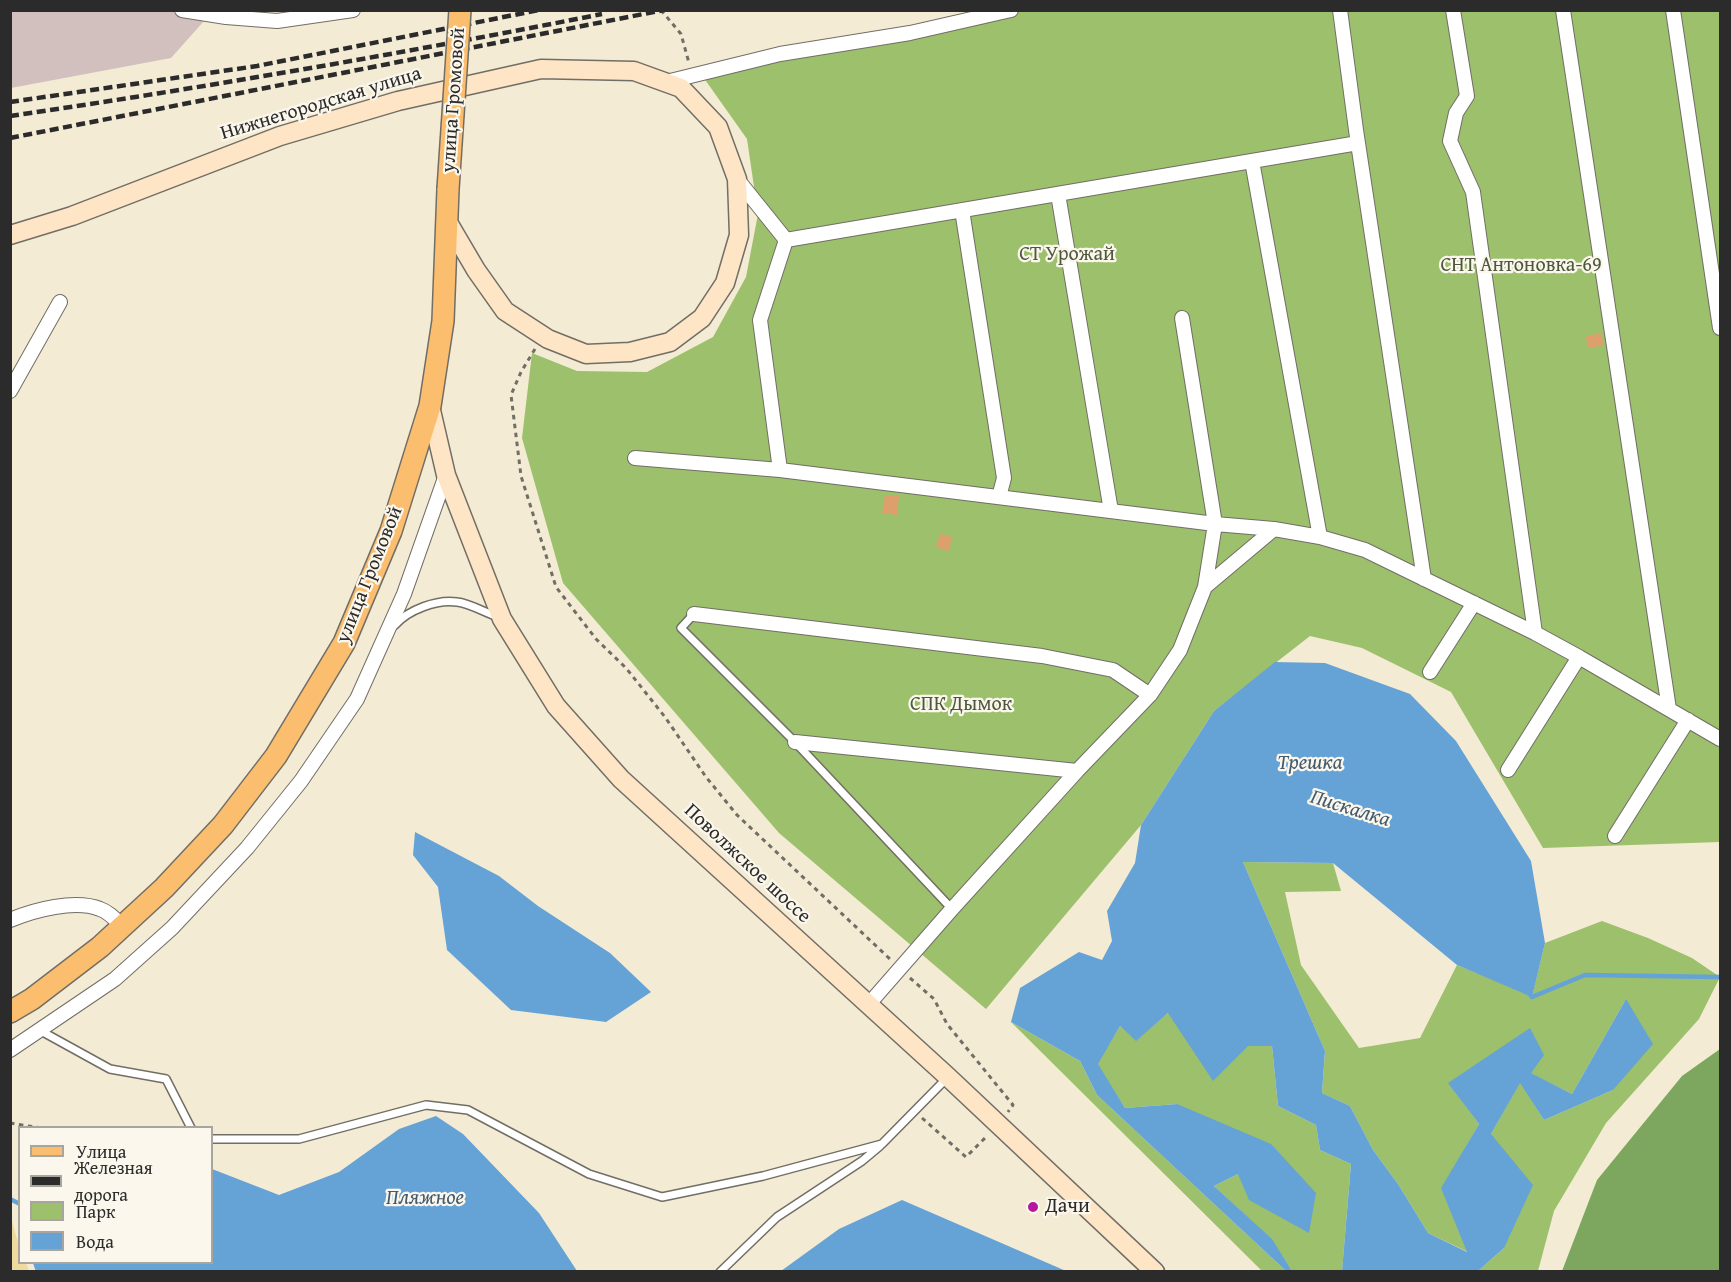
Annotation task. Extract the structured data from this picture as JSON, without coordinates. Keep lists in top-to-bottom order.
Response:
{
  "streets": {
    "main road": ["улица Громовой", "Нижнегородская улица", "Поволжское шоссе"]
  },
  "crossings": [
    ["улица Громовой", "Нижнегородская улица"],
    ["улица Громовой", "Поволжское шоссе"]
  ],
  "water": ["Трешка", "Пискалка", "Пляжное"],
  "parks": ["СТ Урожай", "СНТ Антоновка-69", "СПК Дымок"],
  "places": ["Дачи"],
  "legend": [
    "Улица",
    "Железная дорога",
    "Парк",
    "Вода"
  ]
}
